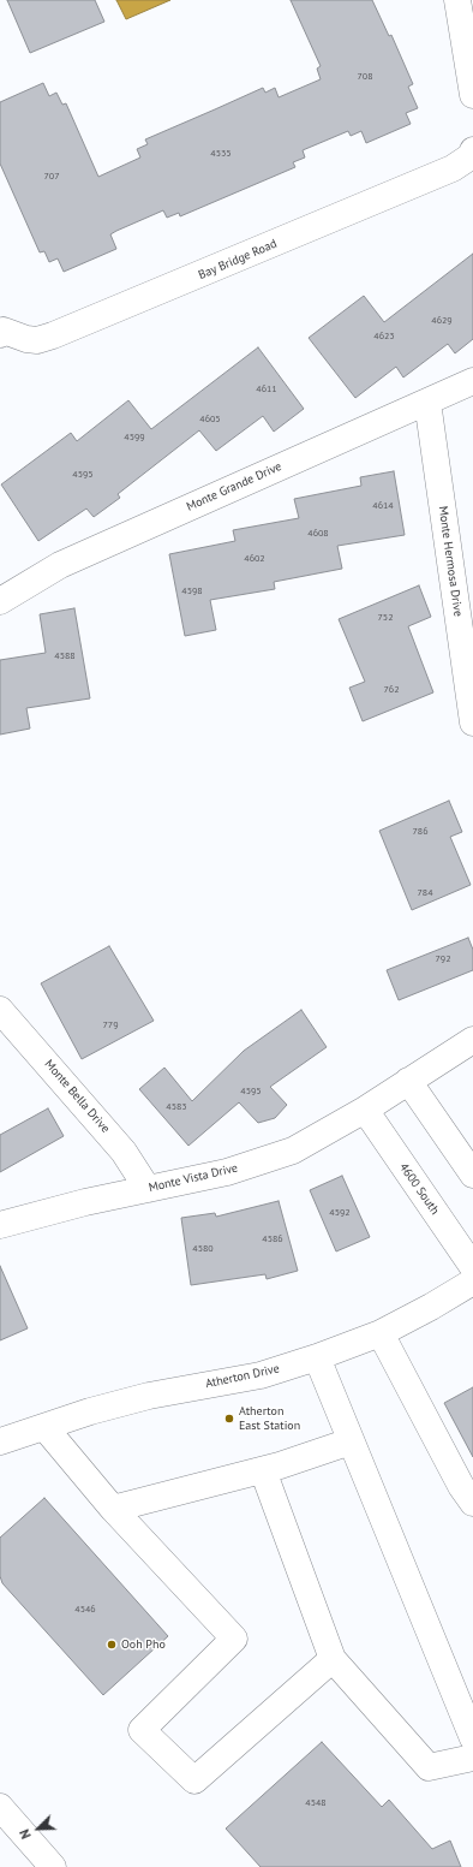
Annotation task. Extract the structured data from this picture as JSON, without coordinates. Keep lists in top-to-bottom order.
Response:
{
  "streets": {
    "street": [
      "Bay Bridge Road",
      "Monte Grande Drive",
      "Monte Hermosa Drive",
      "Monte Bella Drive",
      "Monte Vista Drive",
      "4600 South",
      "Atherton Drive"
    ]
  },
  "crossings": [
    ["Monte Grande Drive", "Monte Hermosa Drive"],
    ["Monte Bella Drive", "Monte Vista Drive"],
    ["Monte Vista Drive", "4600 South"]
  ],
  "places": ["Atherton East Station", "Ooh Pho"],
  "house_numbers": [
    "708",
    "4535",
    "707",
    "4629",
    "4623",
    "4611",
    "4605",
    "4599",
    "4595",
    "4614",
    "4608",
    "4602",
    "4598",
    "752",
    "4588",
    "762",
    "786",
    "784",
    "792",
    "779",
    "4595",
    "4583",
    "4592",
    "4586",
    "4580",
    "4546",
    "4548"
  ],
  "north": "bottom left"
}
